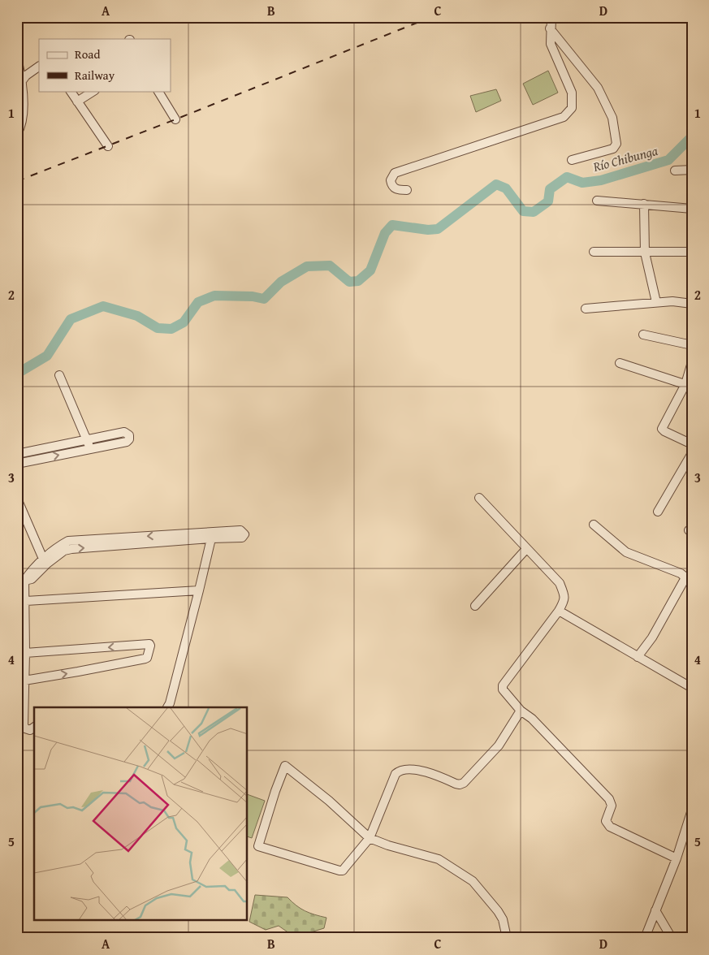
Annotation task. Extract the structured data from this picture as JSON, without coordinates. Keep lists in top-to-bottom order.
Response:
{
  "water": ["Río Chibunga"],
  "legend": ["Road", "Railway"],
  "grid": {
    "columns": [
      "A",
      "B",
      "C",
      "D"
    ],
    "rows": [
      "1",
      "2",
      "3",
      "4",
      "5"
    ]
  }
}
